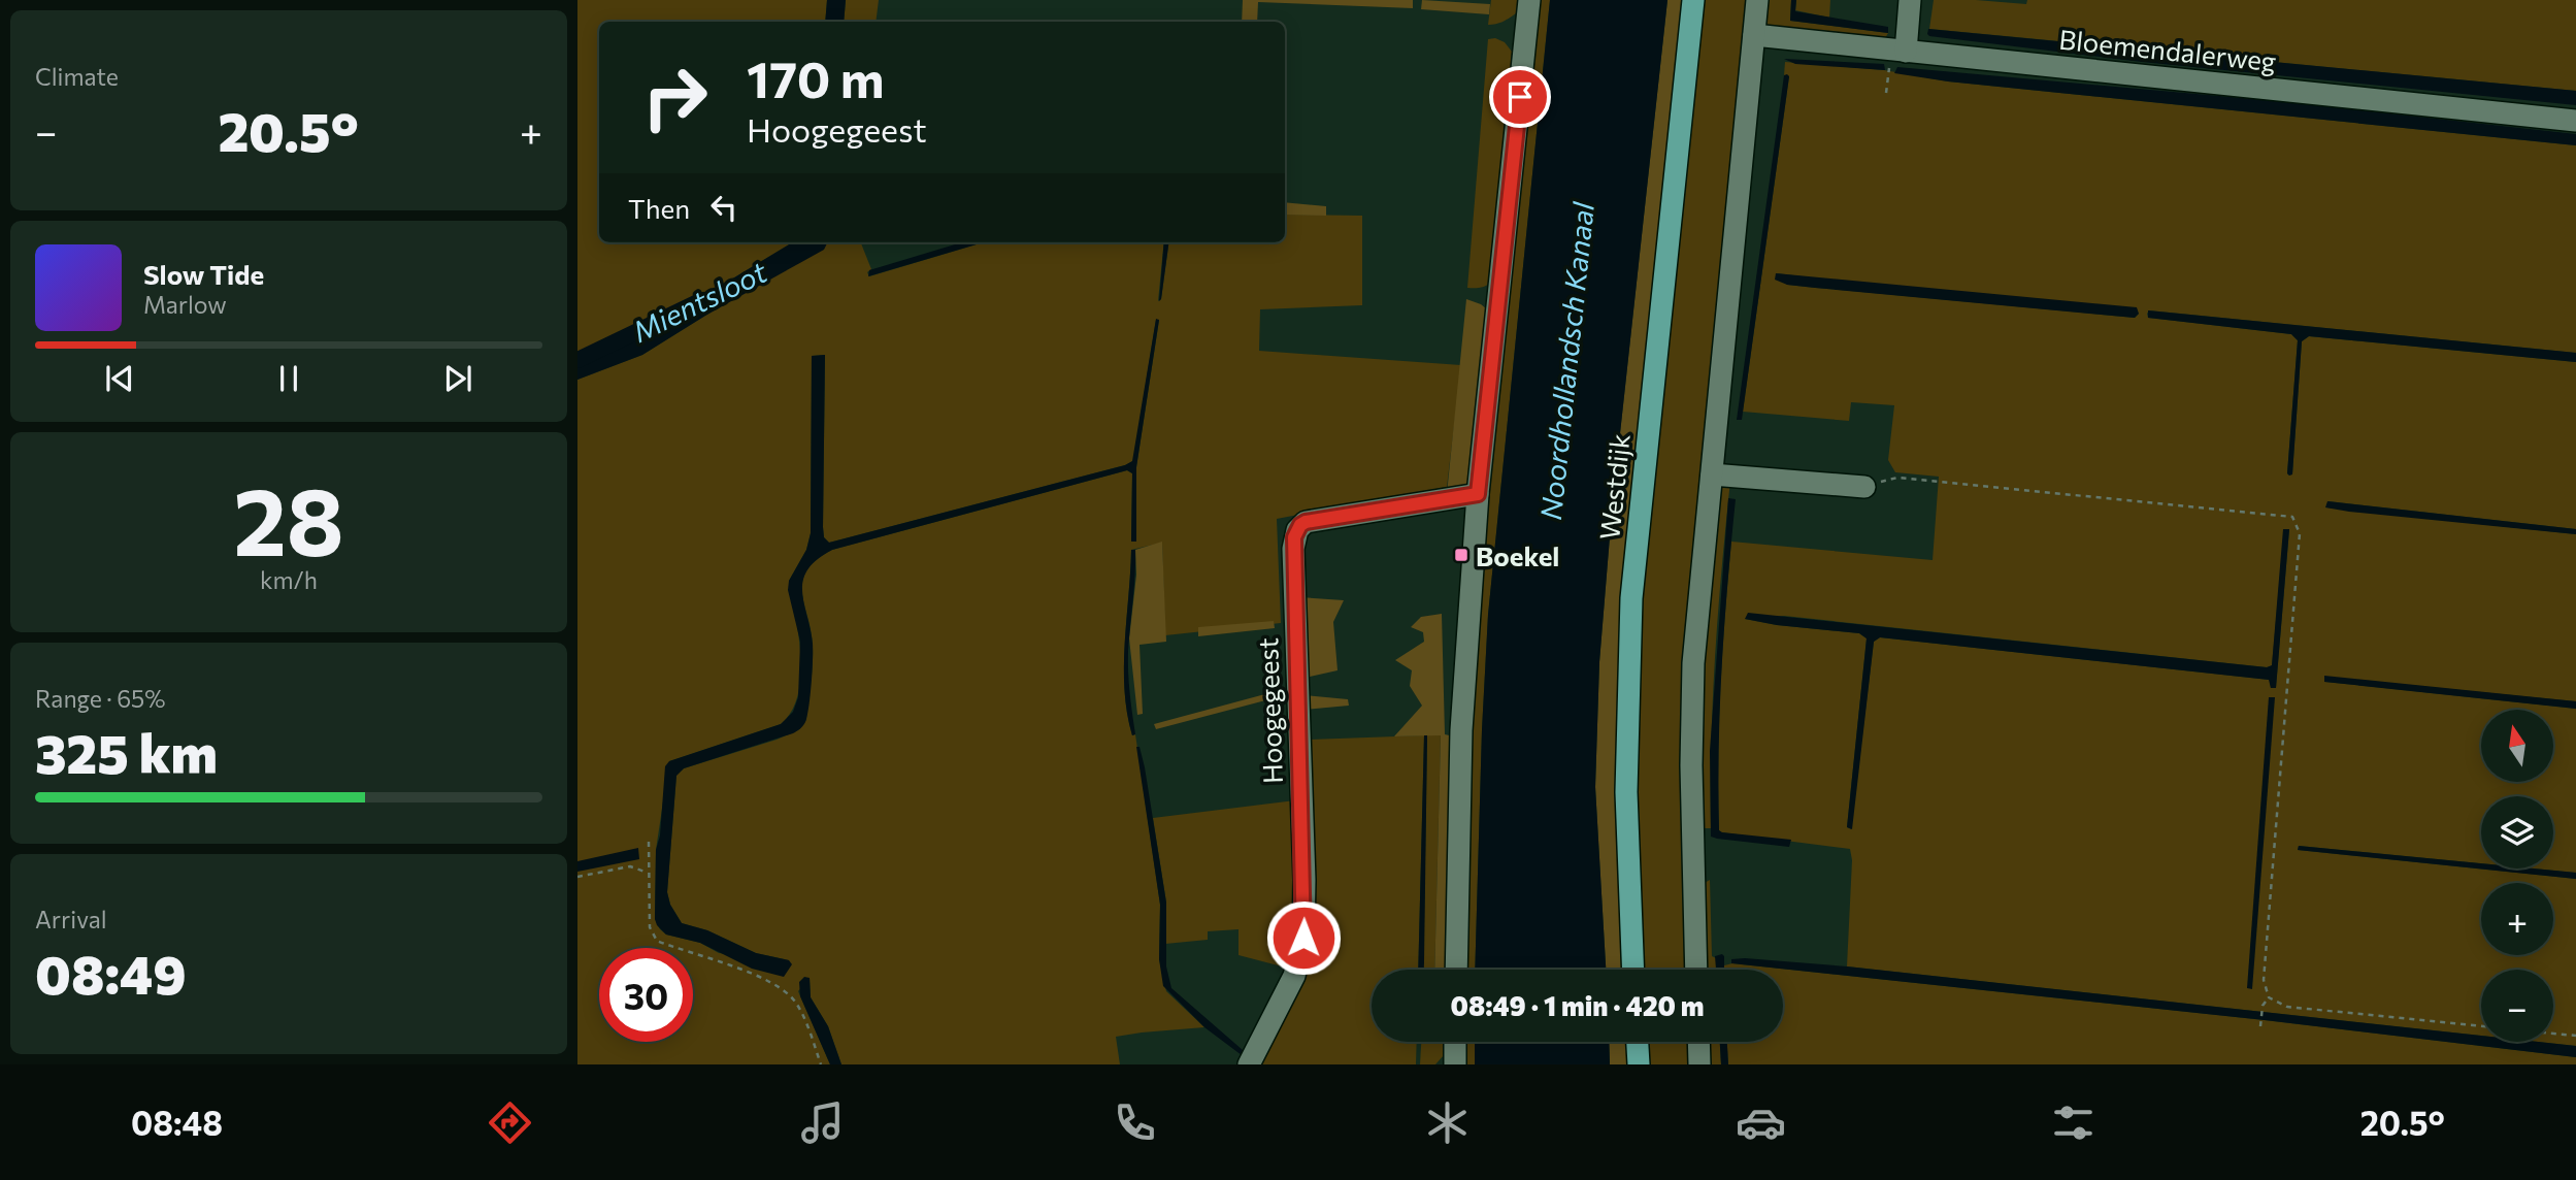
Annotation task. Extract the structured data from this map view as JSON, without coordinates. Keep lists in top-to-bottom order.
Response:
{
  "streets": {
    "main road": ["Westdijk"],
    "street": ["Bloemendalerweg", "Hoogegeest"]
  },
  "water": ["Mientsloot", "Noordhollandsch Kanaal"],
  "places": {
    "transit": ["Boekel"]
  },
  "north": "top",
  "page": {
    "tile": [
      "Climate",
      ["28", "km/h"],
      ["Range · 65%", "325 km"],
      ["Arrival", "08:49"]
    ],
    "turn": ["170 m", "Hoogegeest"],
    "heat": ["−", "20.5°", "+"],
    "then": "Then",
    "song": ["Slow Tide", "Marlow"],
    "map_buttons": ["+", "−"],
    "limit": "30",
    "trip": "08:49 · 1 min · 420 m",
    "tabs": ["08:48", "20.5°"]
  }
}
